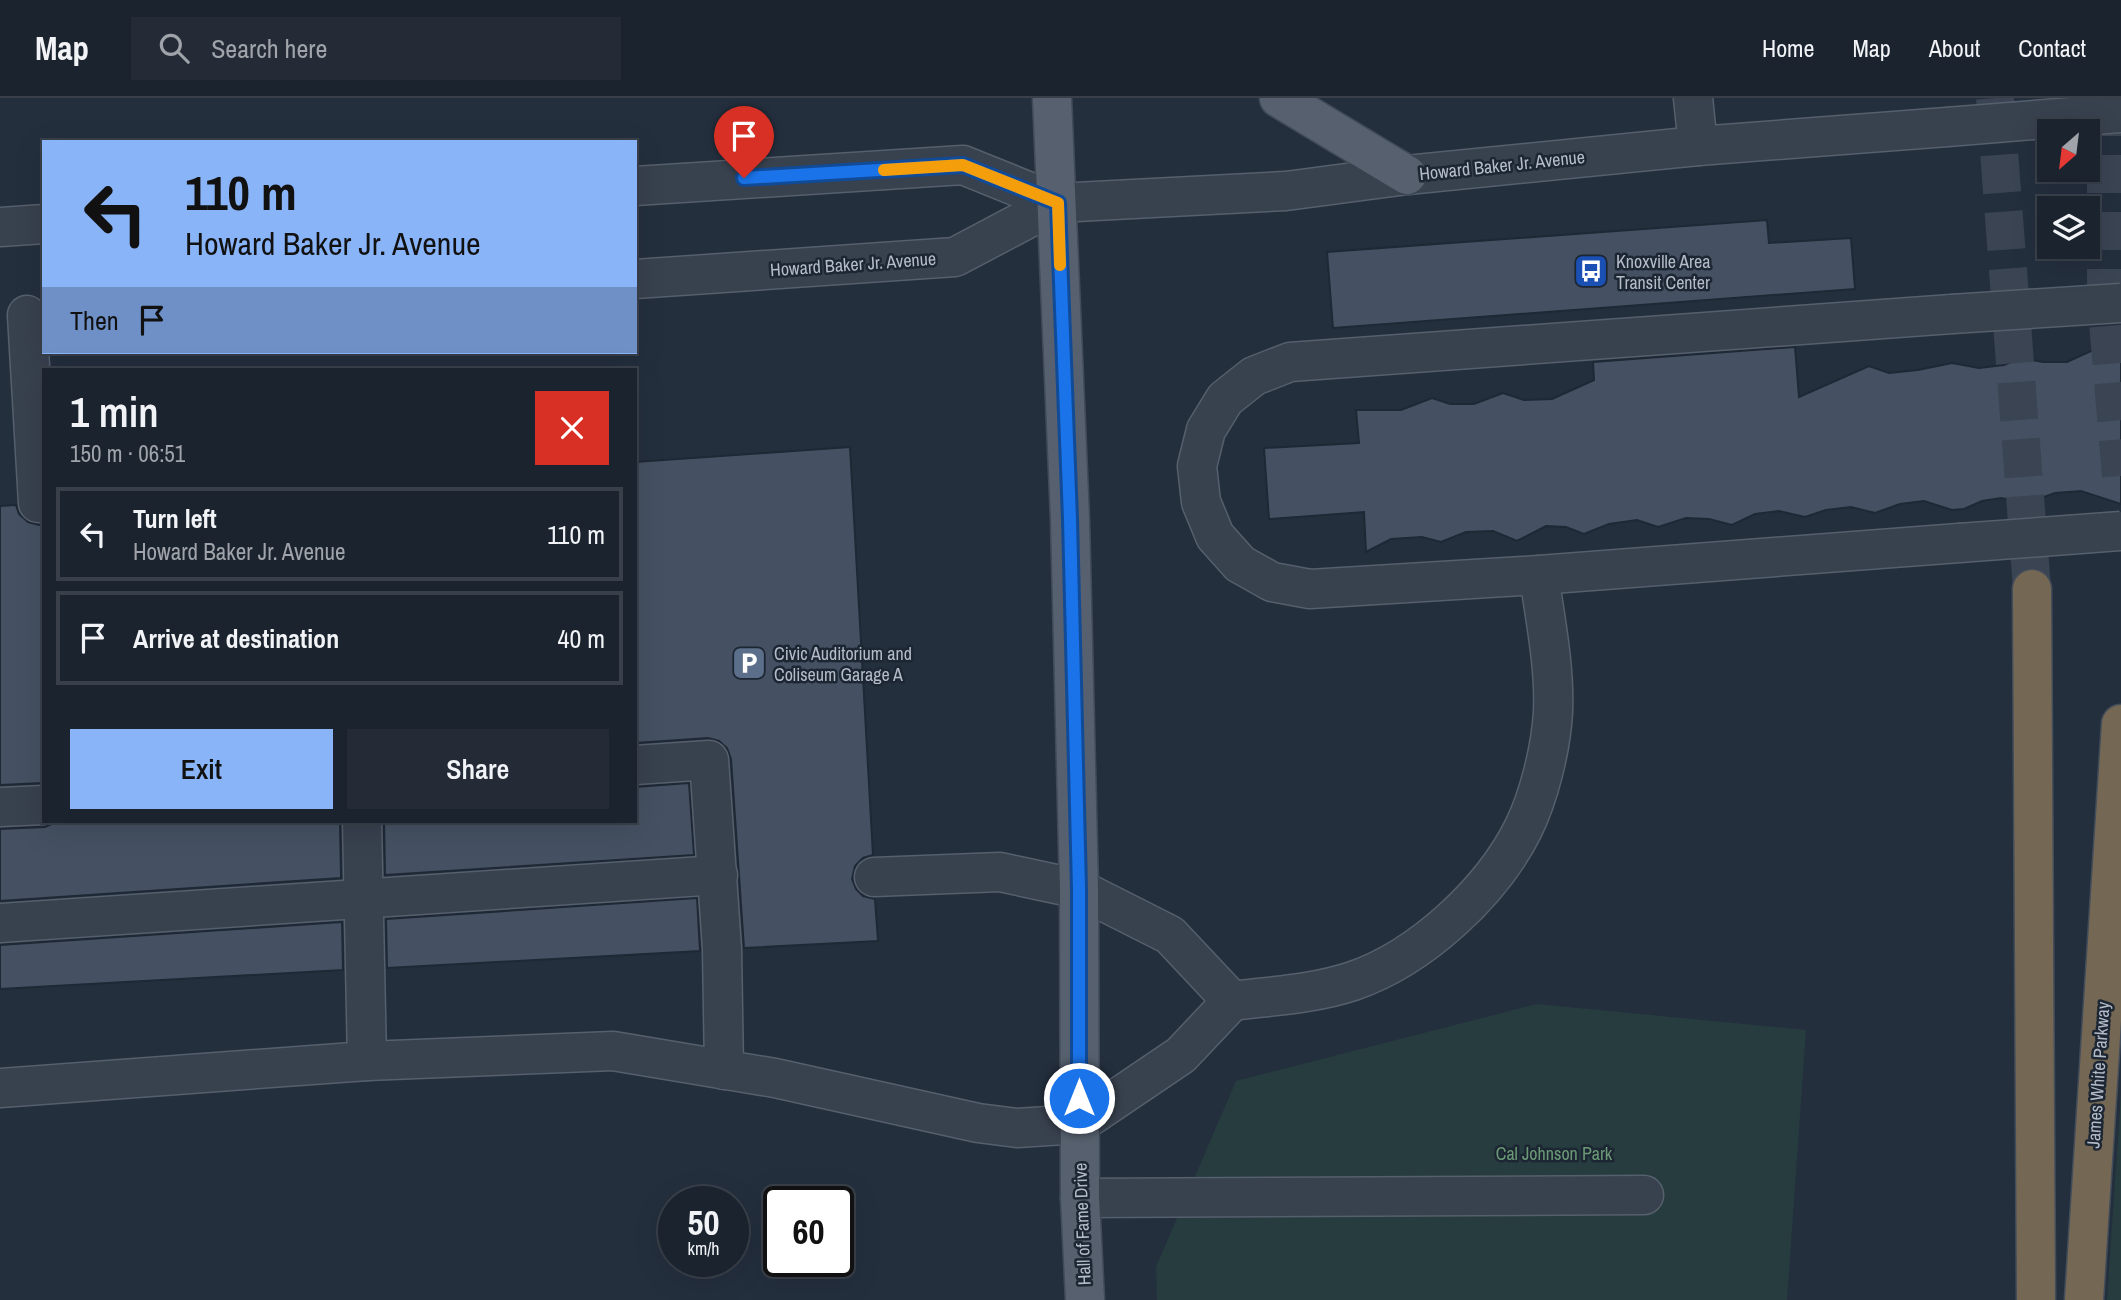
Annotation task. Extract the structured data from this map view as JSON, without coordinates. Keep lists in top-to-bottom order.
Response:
{
  "streets": {
    "highway": ["James White Parkway"],
    "main road": ["Hall of Fame Drive"],
    "street": ["Howard Baker Jr. Avenue"]
  },
  "crossings": [
    ["Howard Baker Jr. Avenue", "Hall of Fame Drive"]
  ],
  "parks": ["Cal Johnson Park"],
  "places": {
    "bus stop": ["Knoxville Area Transit Center"],
    "parking": ["Civic Auditorium and Coliseum Garage A"]
  },
  "north": "bottom left",
  "page": {
    "header": "Map",
    "search": "Search here",
    "nav": [
      "Home",
      "Map",
      "About",
      "Contact"
    ],
    "turn": ["110 m", "Howard Baker Jr. Avenue"],
    "then": "Then",
    "heading": ["1 min", "150 m · 06:51"],
    "list": [
      {
        "name": "Turn left",
        "note": "Howard Baker Jr. Avenue",
        "value": "110 m"
      },
      {
        "name": "Arrive at destination",
        "value": "40 m"
      }
    ],
    "buttons": ["Exit", "Share"],
    "speed": "50 km/h",
    "limit": "60"
  }
}
